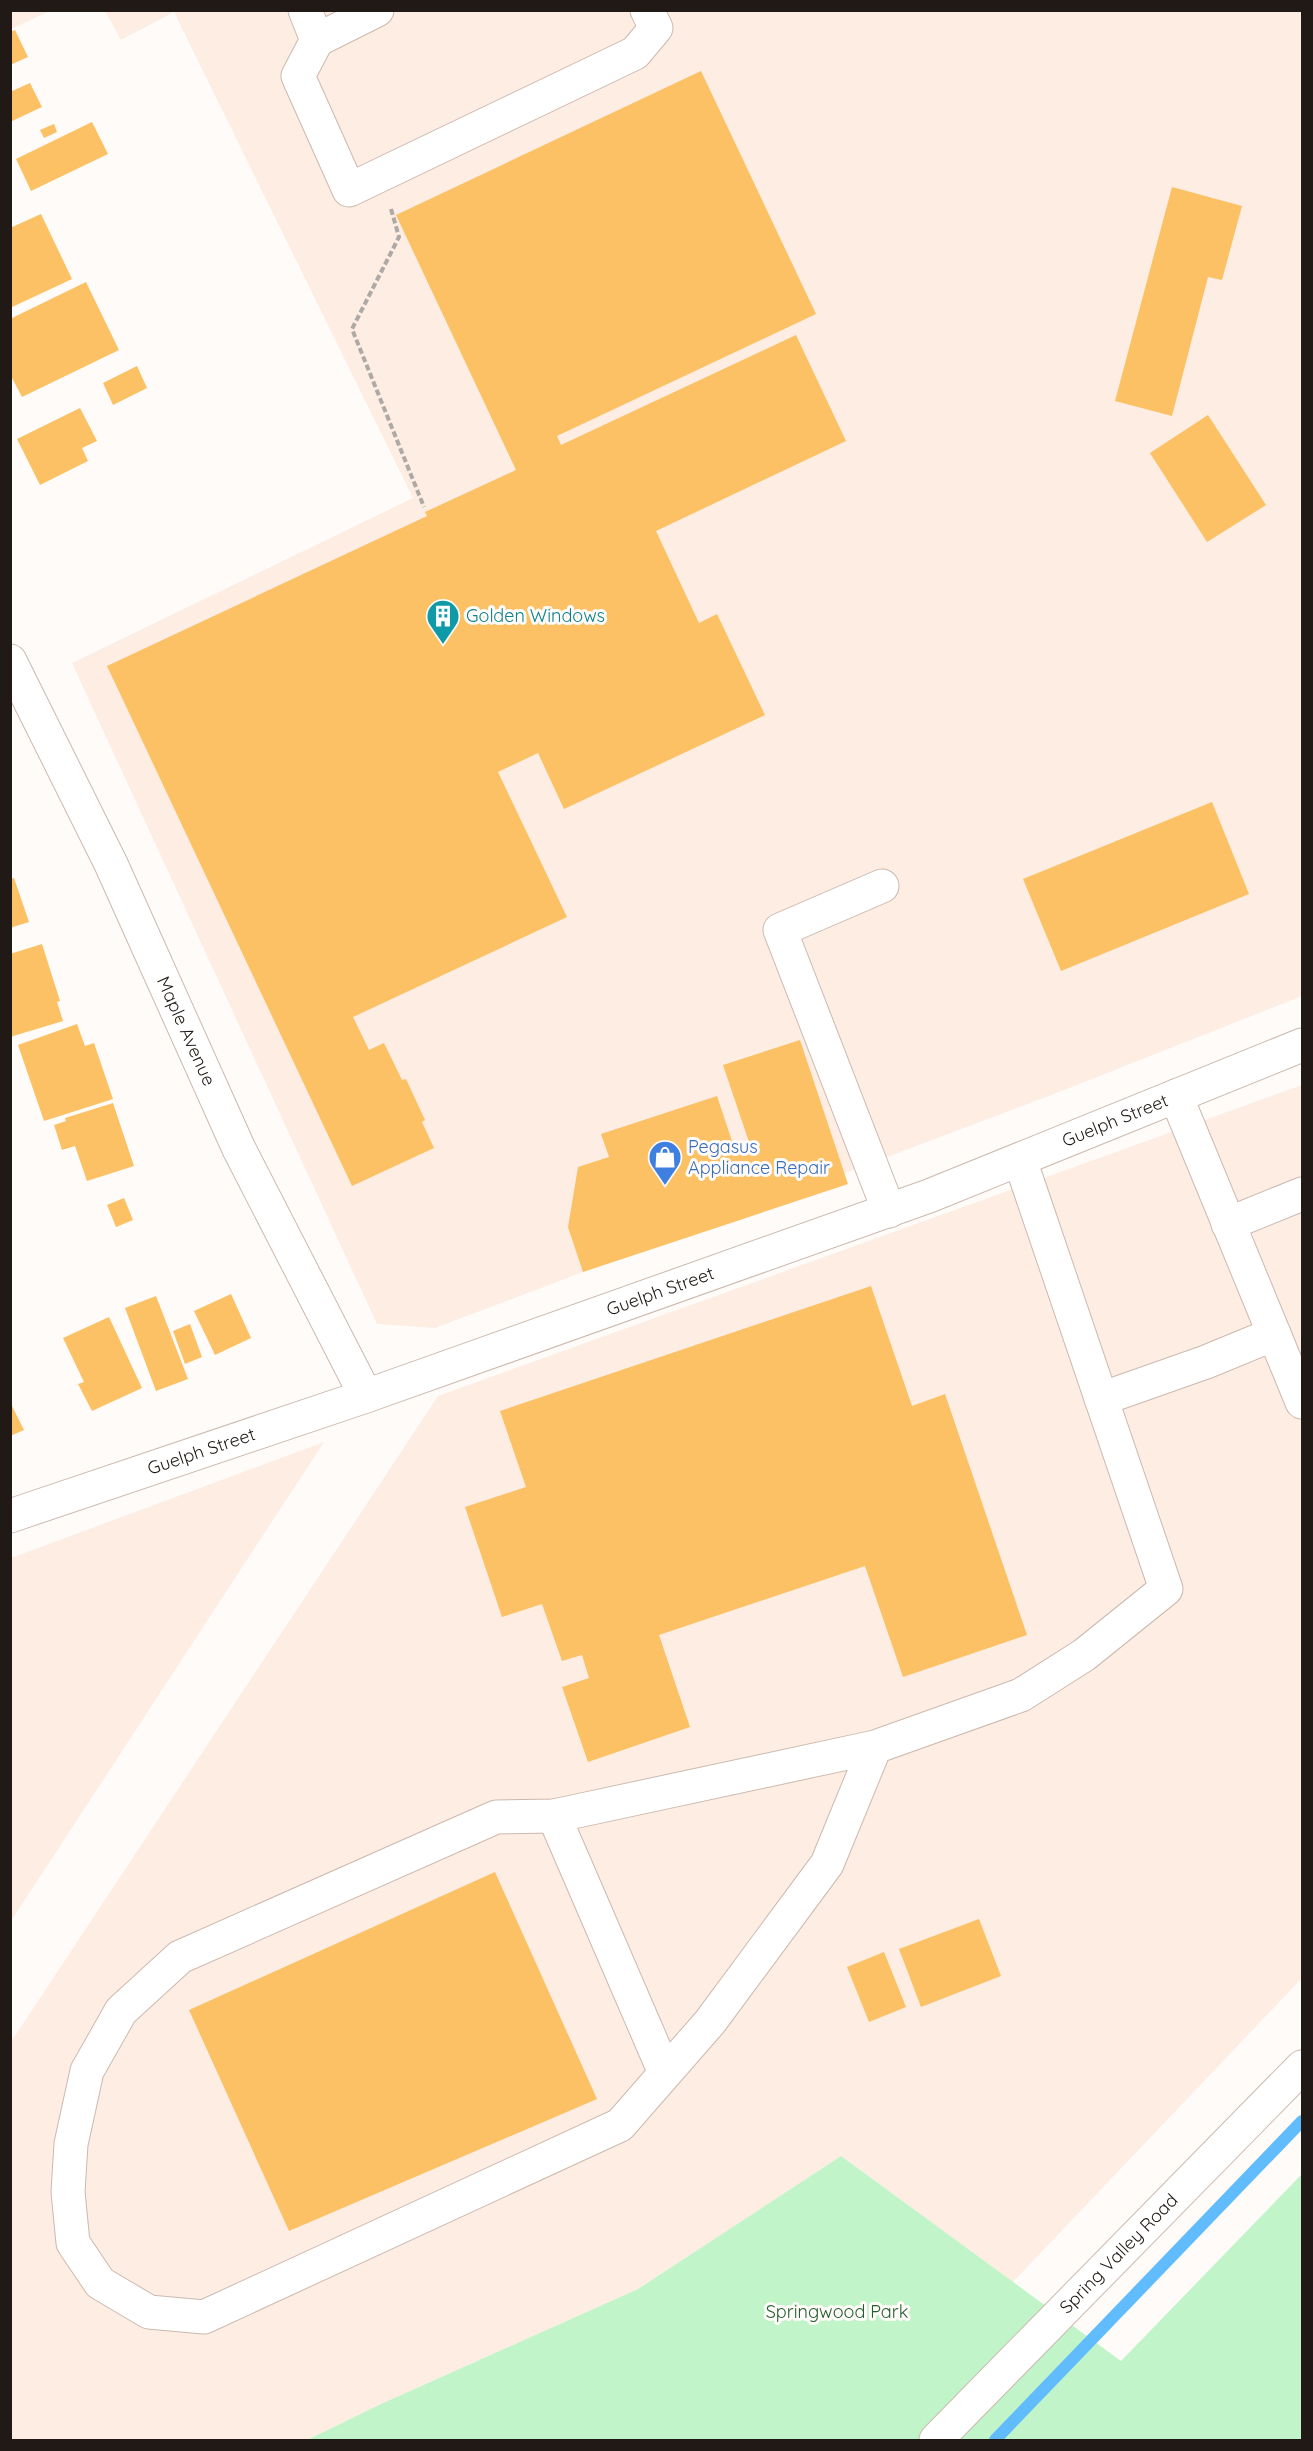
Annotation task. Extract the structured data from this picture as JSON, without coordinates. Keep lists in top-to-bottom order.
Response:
{
  "streets": {
    "street": ["Maple Avenue", "Guelph Street", "Spring Valley Road"]
  },
  "crossings": [
    ["Maple Avenue", "Guelph Street"]
  ],
  "parks": ["Springwood Park"],
  "places": {
    "building": ["Golden Windows"],
    "shop": ["Pegasus Appliance Repair"]
  }
}
